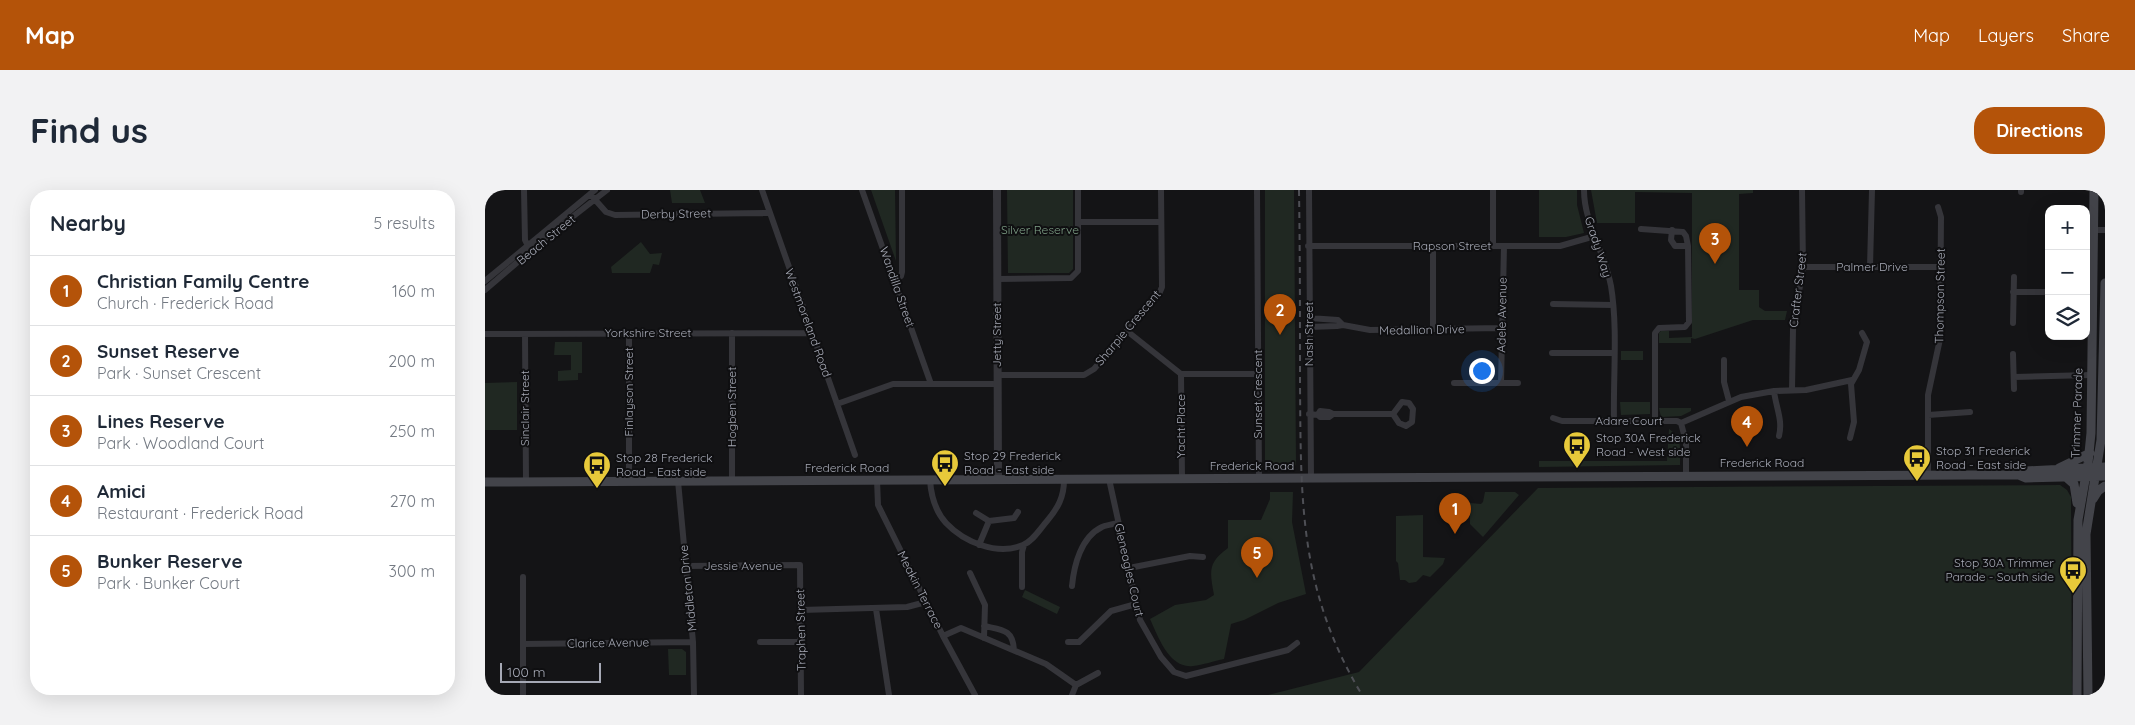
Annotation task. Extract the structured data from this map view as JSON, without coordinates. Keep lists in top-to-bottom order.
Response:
{
  "streets": {
    "main road": ["Trimmer Parade", "Frederick Road"],
    "street": [
      "Derby Street",
      "Beach Street",
      "Rapson Street",
      "Grady Way",
      "Palmer Drive",
      "Wandilla Street",
      "Crafter Street",
      "Thompson Street",
      "Adele Avenue",
      "Westmoreland Road",
      "Sharpie Crescent",
      "Medallion Drive",
      "Yorkshire Street",
      "Nash Street",
      "Jetty Street",
      "Finlayson Street",
      "Sunset Crescent",
      "Hogben Street",
      "Sinclair Street",
      "Adare Court",
      "Yacht Place",
      "Jessie Avenue",
      "Gleneagles Court",
      "Middleton Drive",
      "Meakin Terrace",
      "Traphen Street",
      "Clarice Avenue"
    ]
  },
  "crossings": [
    ["Derby Street", "Beach Street"],
    ["Derby Street", "Westmoreland Road"],
    ["Rapson Street", "Grady Way"],
    ["Rapson Street", "Adele Avenue"],
    ["Rapson Street", "Nash Street"],
    ["Grady Way", "Adare Court"],
    ["Palmer Drive", "Crafter Street"],
    ["Palmer Drive", "Thompson Street"],
    ["Thompson Street", "Frederick Road"],
    ["Adele Avenue", "Medallion Drive"],
    ["Westmoreland Road", "Yorkshire Street"],
    ["Sharpie Crescent", "Jetty Street"],
    ["Medallion Drive", "Nash Street"],
    ["Yorkshire Street", "Finlayson Street"],
    ["Yorkshire Street", "Hogben Street"],
    ["Yorkshire Street", "Sinclair Street"],
    ["Nash Street", "Frederick Road"],
    ["Jetty Street", "Frederick Road"],
    ["Finlayson Street", "Frederick Road"],
    ["Sunset Crescent", "Frederick Road"],
    ["Hogben Street", "Frederick Road"],
    ["Sinclair Street", "Frederick Road"],
    ["Trimmer Parade", "Frederick Road"],
    ["Adare Court", "Frederick Road"],
    ["Yacht Place", "Frederick Road"],
    ["Frederick Road", "Gleneagles Court"],
    ["Frederick Road", "Middleton Drive"],
    ["Frederick Road", "Meakin Terrace"],
    ["Jessie Avenue", "Middleton Drive"],
    ["Jessie Avenue", "Traphen Street"],
    ["Middleton Drive", "Clarice Avenue"]
  ],
  "parks": ["Silver Reserve"],
  "places": {
    "bus stop": [
      "Stop 30A Frederick Road - West side",
      "Stop 31 Frederick Road - East side",
      "Stop 29 Frederick Road - East side",
      "Stop 28 Frederick Road - East side",
      "Stop 30A Trimmer Parade - South side"
    ]
  },
  "scale_bar": "100 m",
  "page": {
    "header": "Map",
    "nav": ["Map", "Layers", "Share"],
    "buttons": "Directions",
    "title": "Find us",
    "heading": ["Nearby", "5 results"],
    "map_buttons": ["+", "−"],
    "pins": [
      "3",
      "2",
      "4",
      "1",
      "5"
    ],
    "list": [
      {
        "mark": "1",
        "name": "Christian Family Centre",
        "note": "Church · Frederick Road",
        "value": "160 m"
      },
      {
        "mark": "2",
        "name": "Sunset Reserve",
        "note": "Park · Sunset Crescent",
        "value": "200 m"
      },
      {
        "mark": "3",
        "name": "Lines Reserve",
        "note": "Park · Woodland Court",
        "value": "250 m"
      },
      {
        "mark": "4",
        "name": "Amici",
        "note": "Restaurant · Frederick Road",
        "value": "270 m"
      },
      {
        "mark": "5",
        "name": "Bunker Reserve",
        "note": "Park · Bunker Court",
        "value": "300 m"
      }
    ],
    "scale": "100 m"
  }
}
